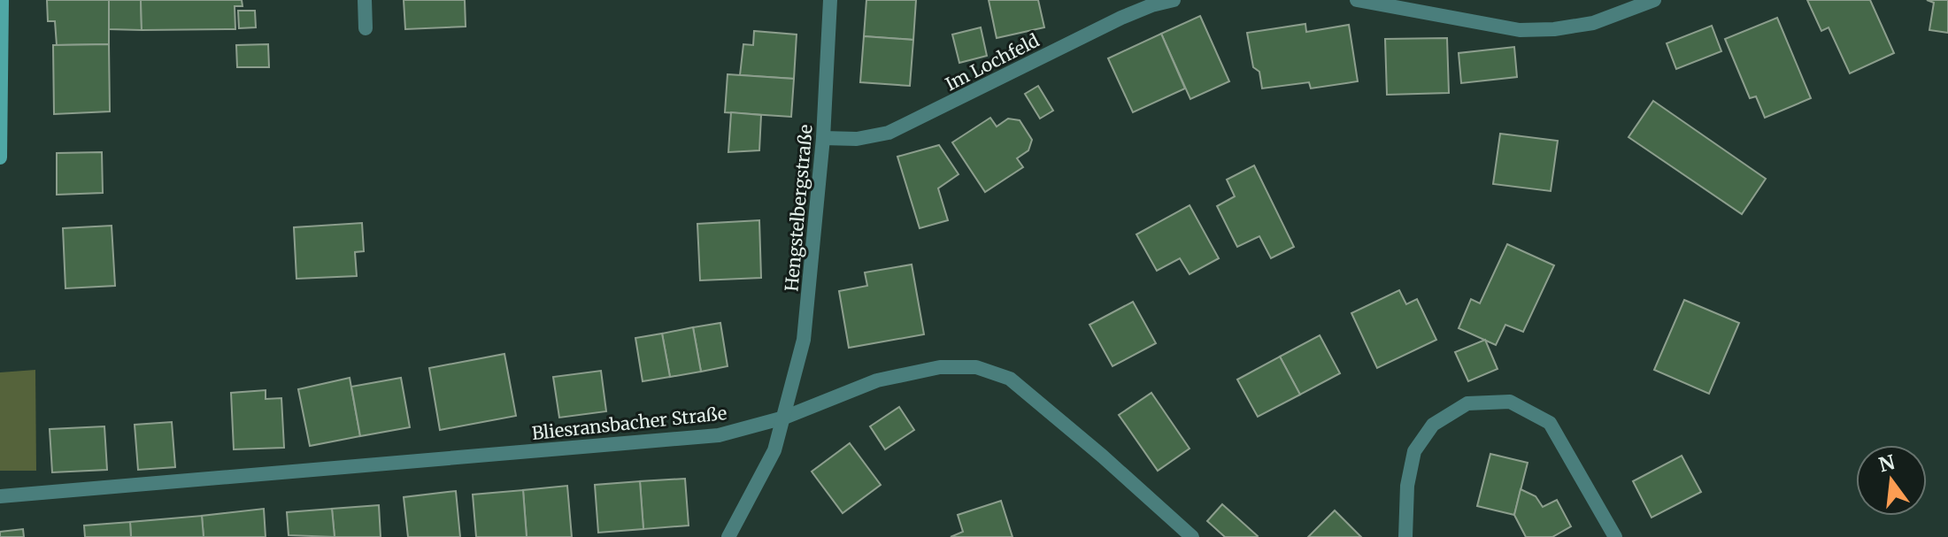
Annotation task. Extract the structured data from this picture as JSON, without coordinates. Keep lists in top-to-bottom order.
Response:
{
  "streets": {
    "street": ["Im Lochfeld", "Hengstelbergstraße", "Bliesransbacher Straße"]
  },
  "crossings": [
    ["Im Lochfeld", "Hengstelbergstraße"],
    ["Hengstelbergstraße", "Bliesransbacher Straße"]
  ],
  "north": "top"
}
